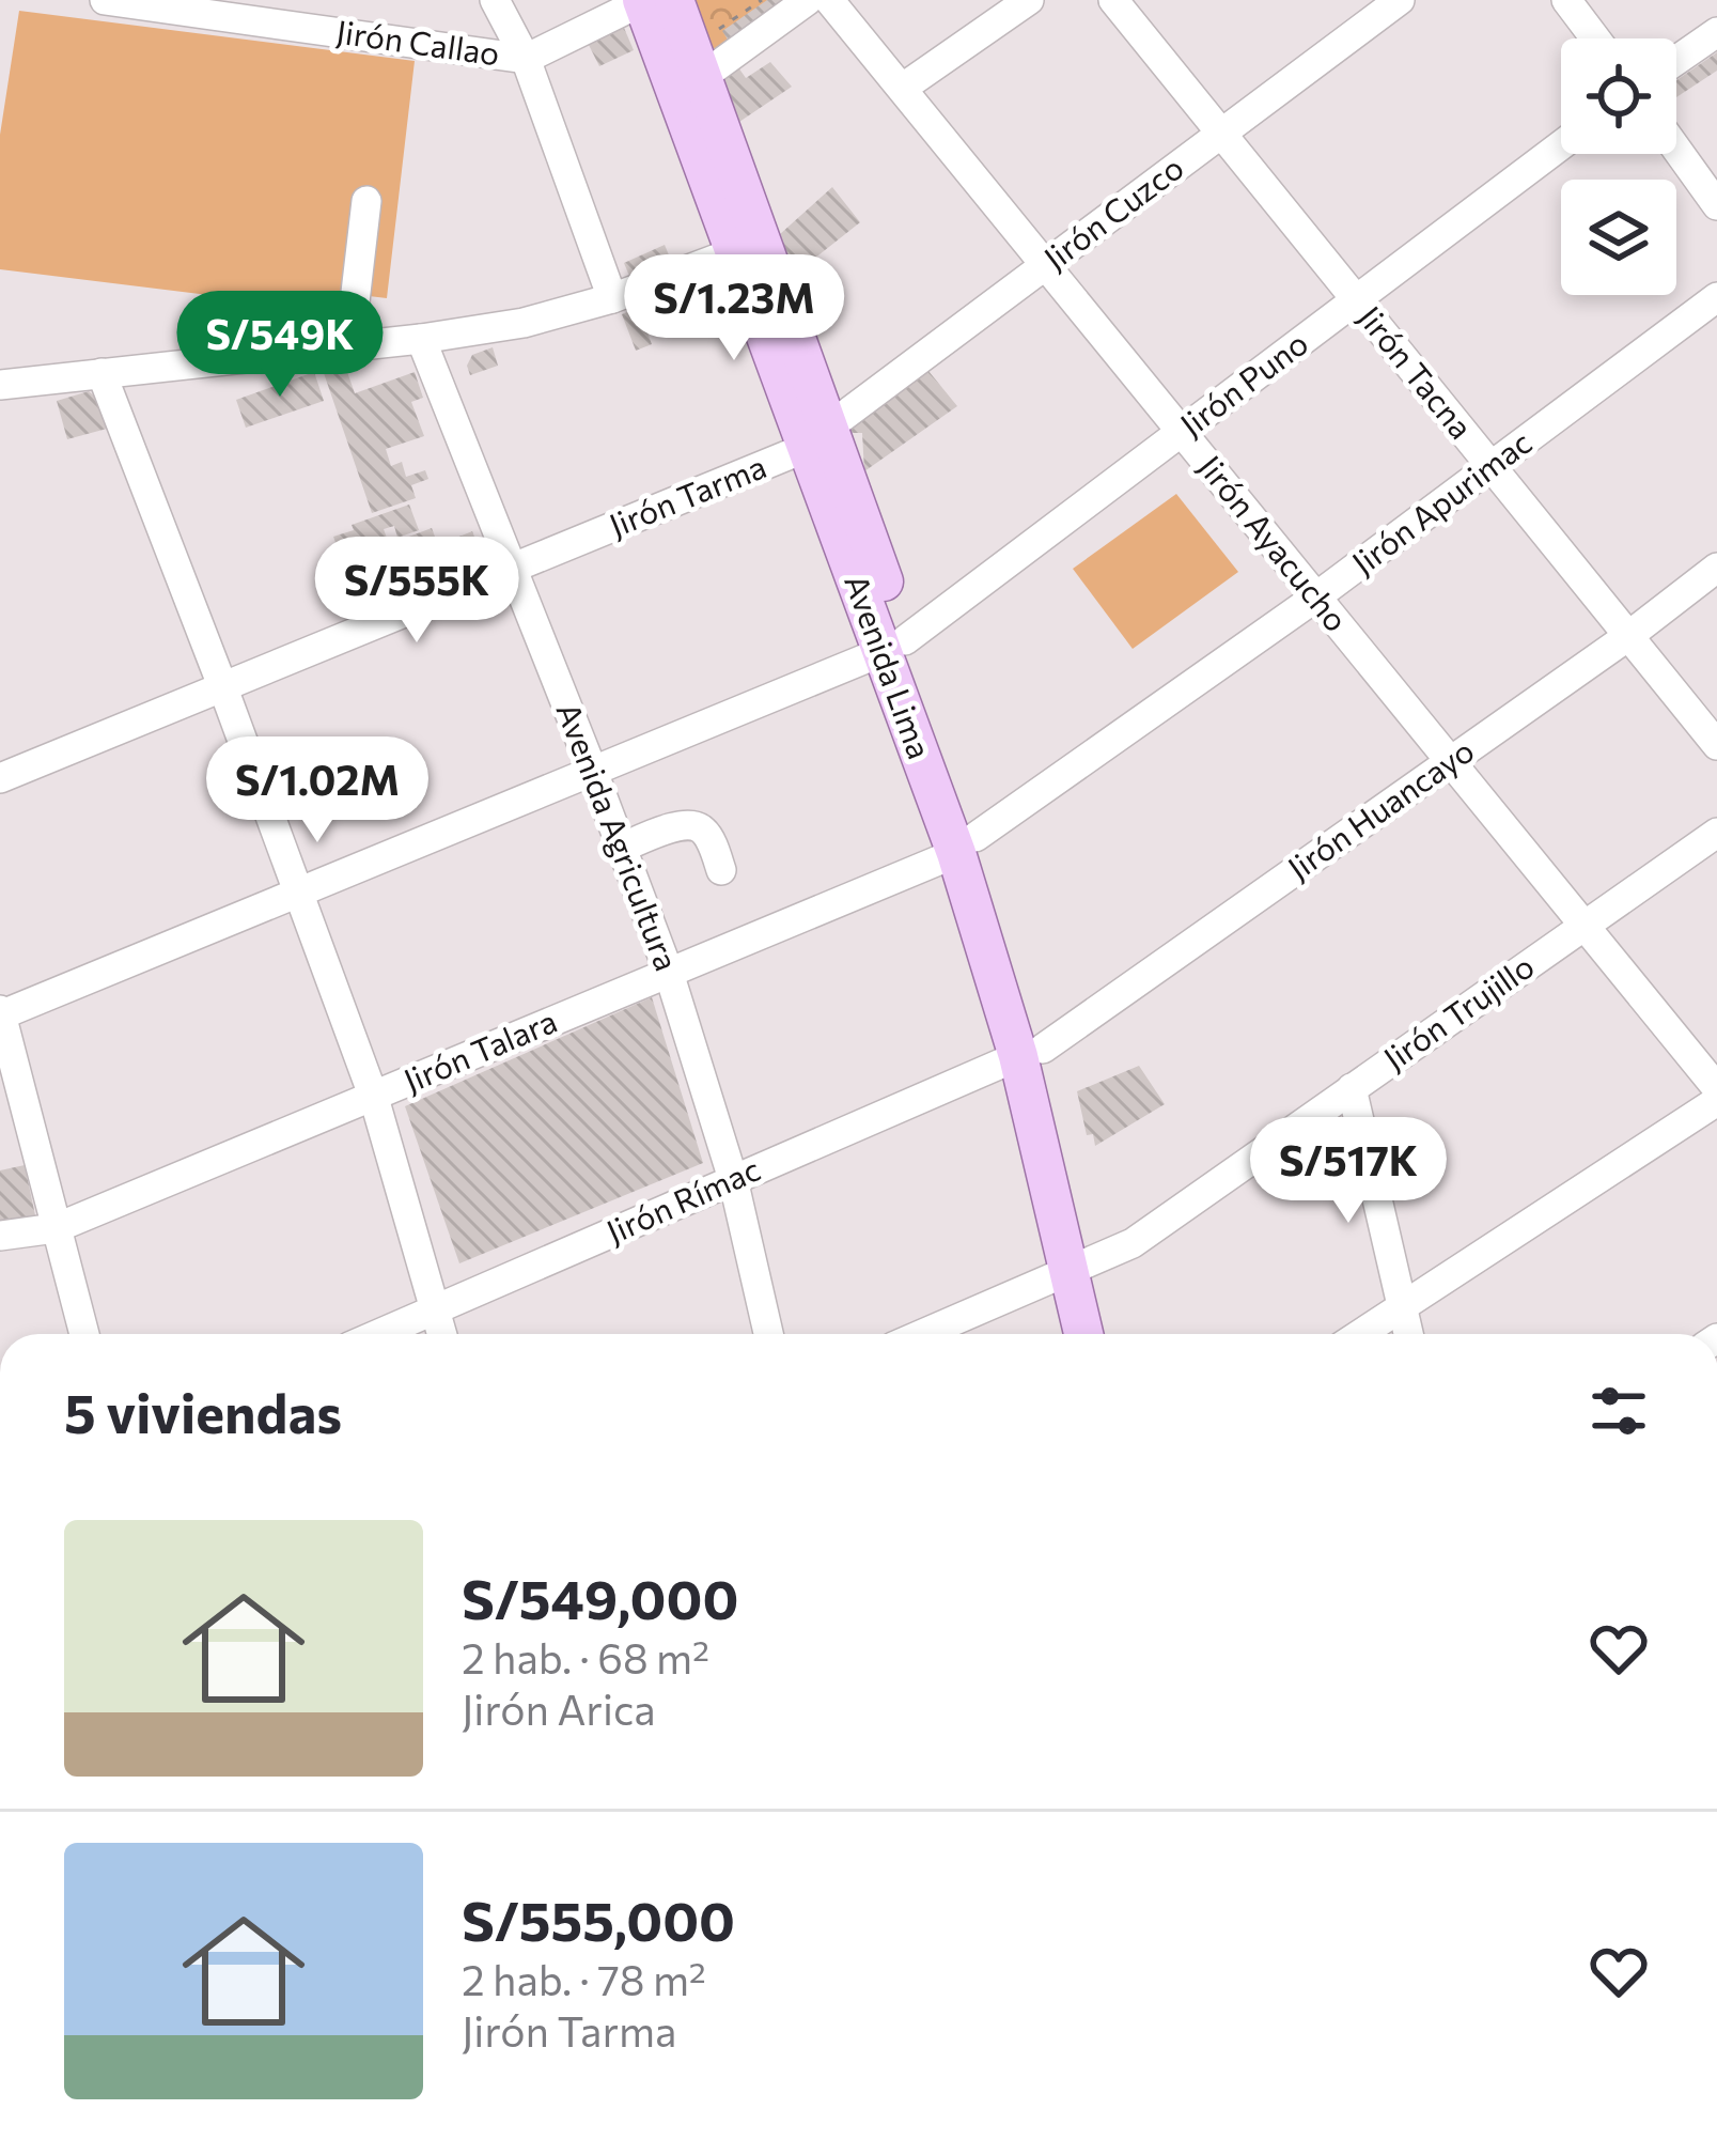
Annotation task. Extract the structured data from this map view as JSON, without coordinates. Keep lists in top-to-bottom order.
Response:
{
  "streets": {
    "main road": ["Avenida Lima"],
    "street": [
      "Jirón Callao",
      "Jirón Cuzco",
      "Jirón Tacna",
      "Jirón Puno",
      "Jirón Tarma",
      "Jirón Apurimac",
      "Jirón Ayacucho",
      "Jirón Huancayo",
      "Avenida Agricultura",
      "Jirón Trujillo",
      "Jirón Talara",
      "Jirón Rímac"
    ]
  },
  "crossings": [
    ["Jirón Callao", "Avenida Lima"],
    ["Jirón Cuzco", "Jirón Tacna"],
    ["Jirón Cuzco", "Jirón Tarma"],
    ["Jirón Cuzco", "Jirón Ayacucho"],
    ["Jirón Cuzco", "Avenida Lima"],
    ["Jirón Tacna", "Jirón Puno"],
    ["Jirón Tacna", "Jirón Apurimac"],
    ["Jirón Tacna", "Jirón Huancayo"],
    ["Jirón Puno", "Jirón Ayacucho"],
    ["Jirón Puno", "Avenida Lima"],
    ["Jirón Puno", "Avenida Agricultura"],
    ["Jirón Tarma", "Avenida Lima"],
    ["Jirón Tarma", "Avenida Agricultura"],
    ["Jirón Apurimac", "Jirón Ayacucho"],
    ["Jirón Apurimac", "Avenida Lima"],
    ["Jirón Apurimac", "Jirón Talara"],
    ["Jirón Ayacucho", "Jirón Huancayo"],
    ["Jirón Ayacucho", "Jirón Trujillo"],
    ["Avenida Lima", "Jirón Huancayo"],
    ["Avenida Lima", "Jirón Trujillo"],
    ["Avenida Lima", "Jirón Talara"],
    ["Avenida Lima", "Jirón Rímac"],
    ["Jirón Huancayo", "Jirón Rímac"],
    ["Avenida Agricultura", "Jirón Talara"],
    ["Avenida Agricultura", "Jirón Rímac"]
  ],
  "page": {
    "price": [
      "S/1.23M",
      "S/549K",
      "S/555K",
      "S/1.02M",
      "S/517K"
    ],
    "heading": "5 viviendas",
    "list": [
      {
        "name": "S/549,000",
        "note": "2 hab. · 68 m² · Jirón Arica"
      },
      {
        "name": "S/555,000",
        "note": "2 hab. · 78 m² · Jirón Tarma"
      }
    ]
  }
}
